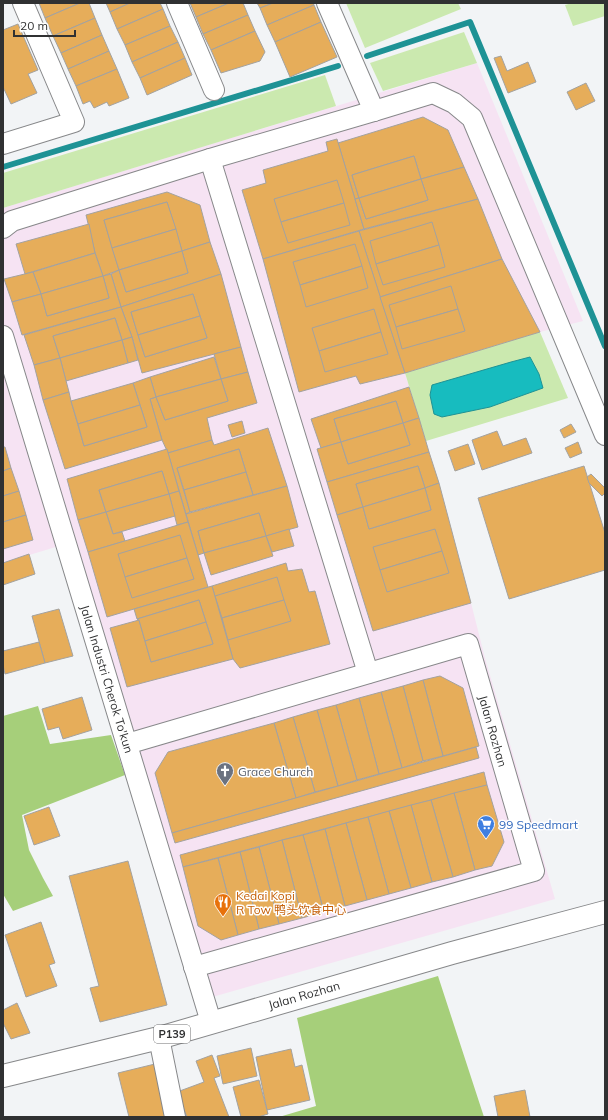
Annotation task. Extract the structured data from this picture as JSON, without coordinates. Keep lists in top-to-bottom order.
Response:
{
  "streets": {
    "main road": ["Jalan Rozhan", "P139"],
    "street": ["Jalan Industri Cherok To'kun"]
  },
  "crossings": [
    ["Jalan Industri Cherok To'kun", "Jalan Rozhan"]
  ],
  "places": {
    "church": ["Grace Church"],
    "supermarket": ["99 Speedmart"],
    "restaurant": ["Kedai Kopi R Tow 鸭头饮食中心"]
  },
  "scale_bar": "20 m"
}
